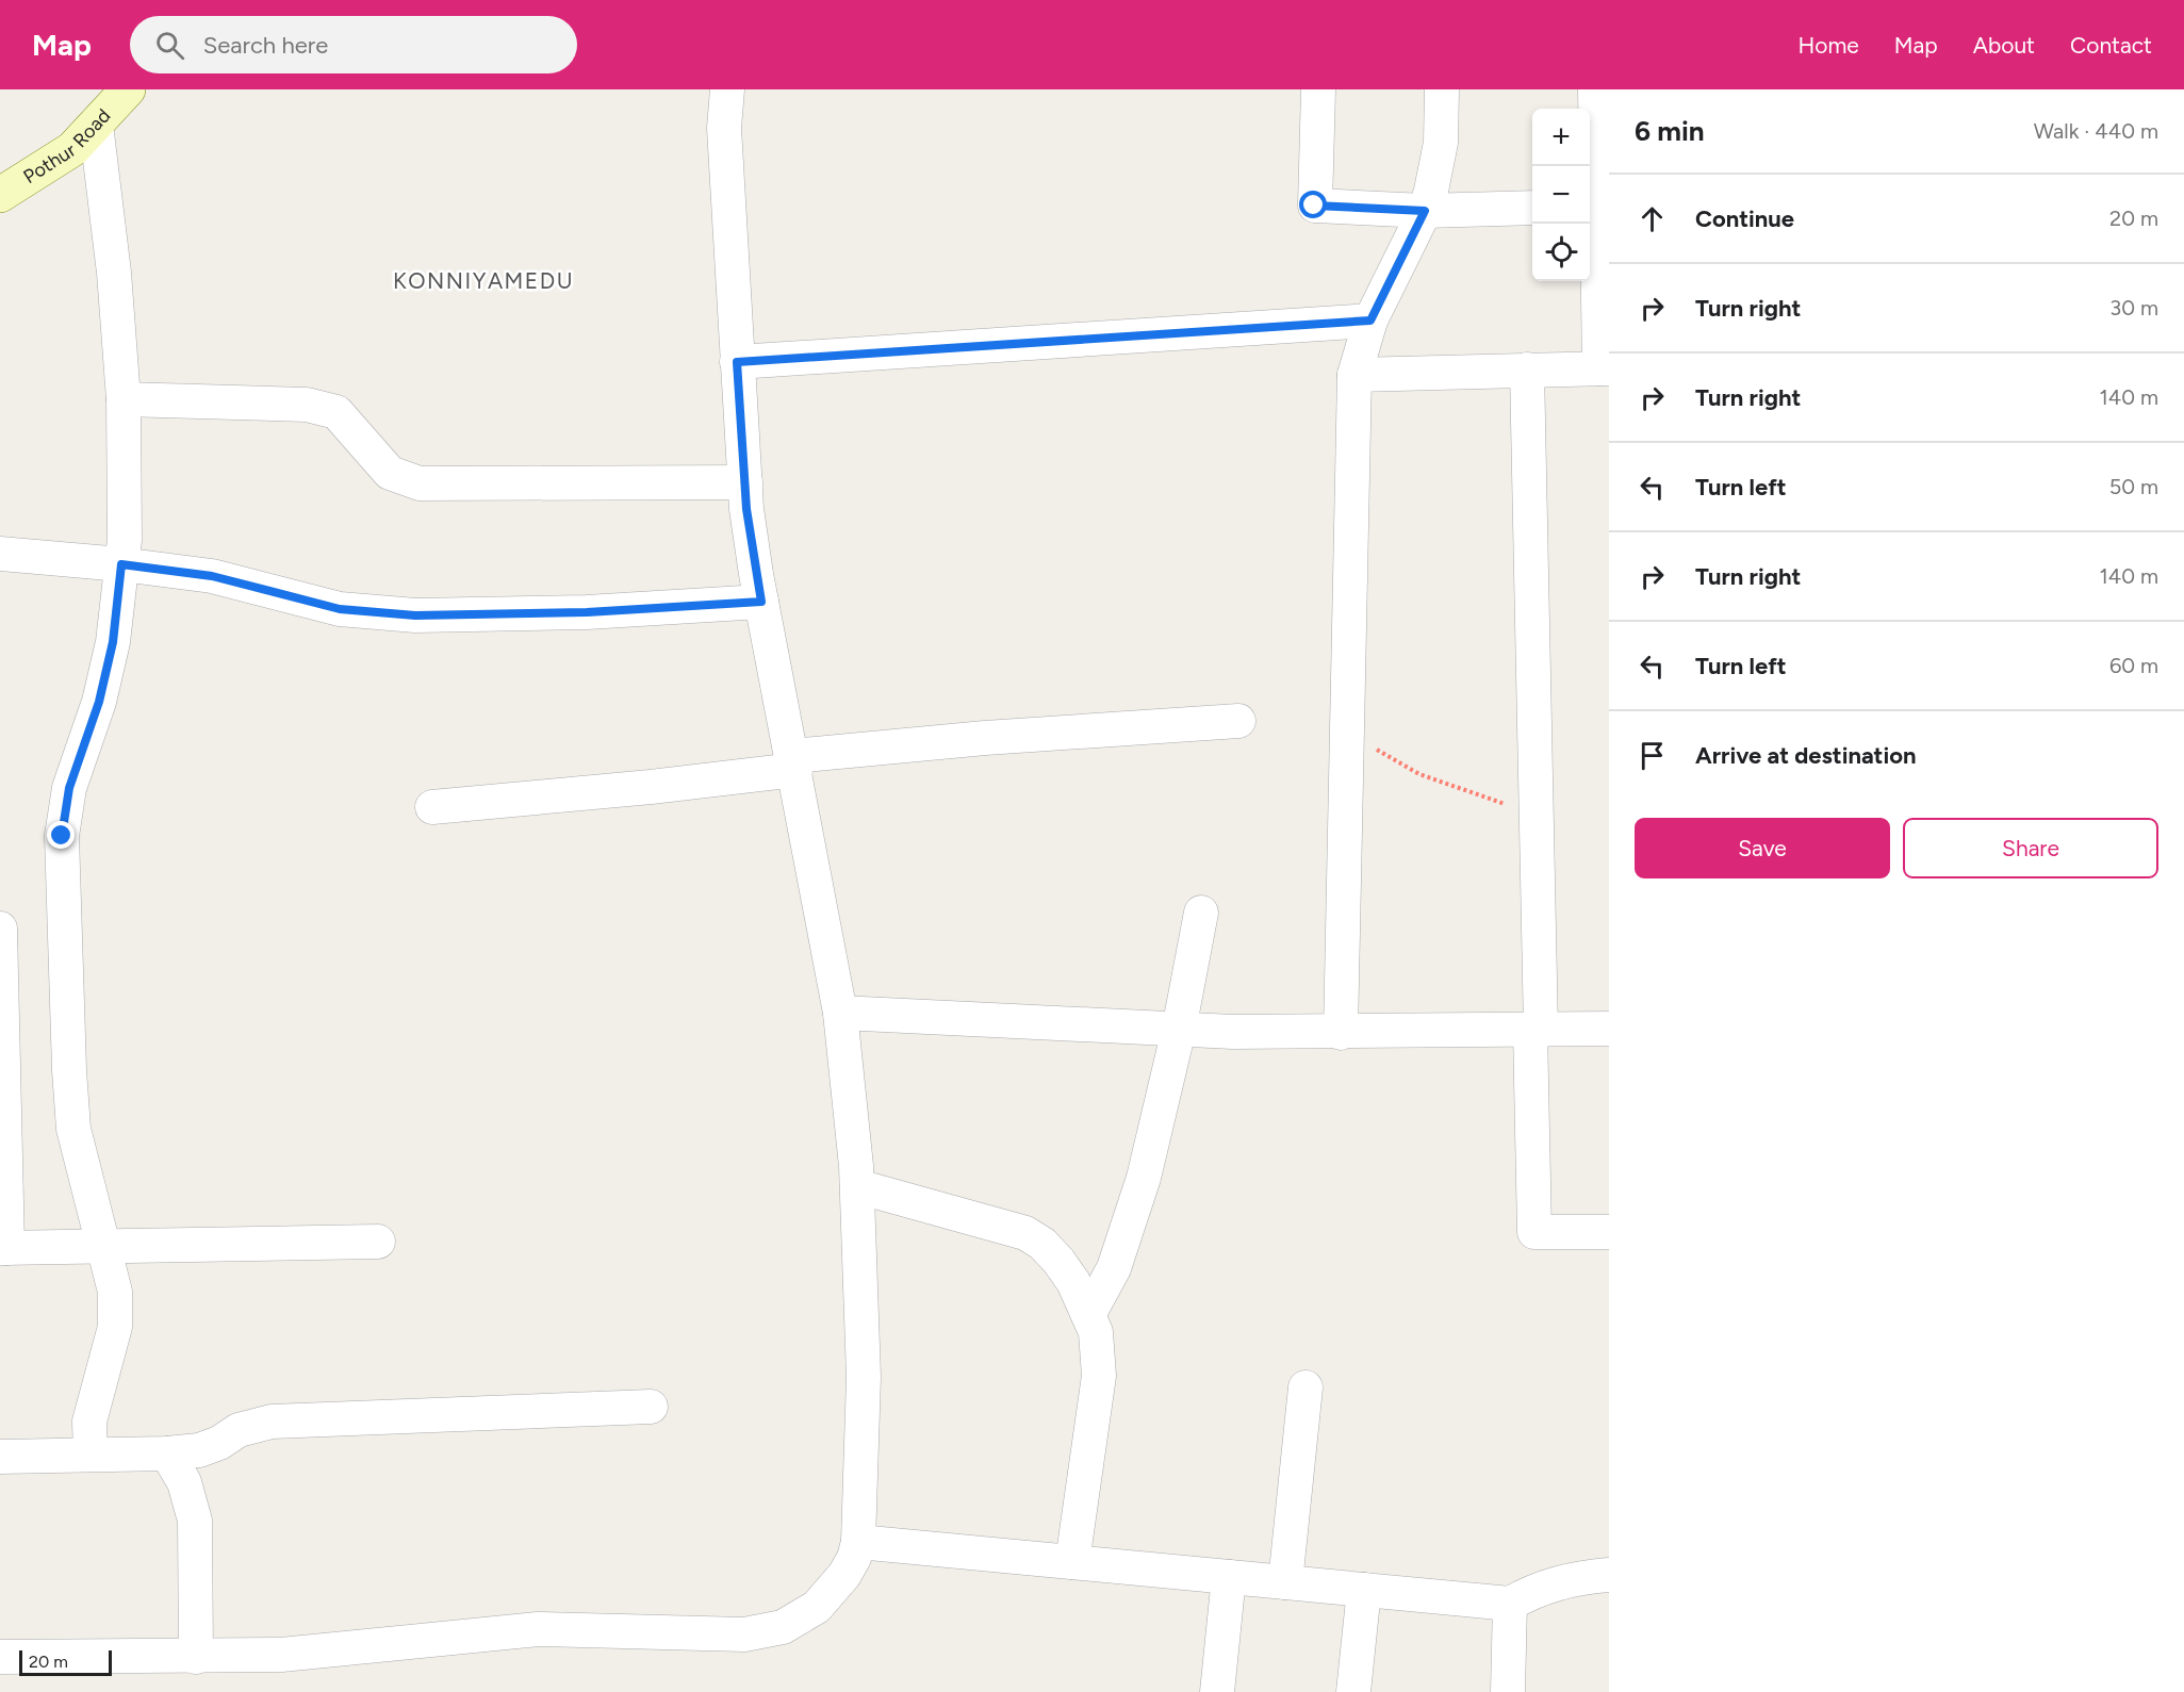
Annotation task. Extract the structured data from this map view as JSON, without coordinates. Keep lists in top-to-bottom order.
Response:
{
  "streets": {
    "street": ["Pothur Road"]
  },
  "districts": ["KONNIYAMEDU"],
  "scale_bar": "20 m",
  "page": {
    "header": "Map",
    "search": "Search here",
    "nav": [
      "Home",
      "Map",
      "About",
      "Contact"
    ],
    "heading": ["6 min", "Walk · 440 m"],
    "map_buttons": ["+", "−"],
    "list": [
      ["Continue", "20 m"],
      ["Turn right", "30 m"],
      ["Turn right", "140 m"],
      ["Turn left", "50 m"],
      ["Turn right", "140 m"],
      ["Turn left", "60 m"],
      "Arrive at destination"
    ],
    "buttons": ["Save", "Share"],
    "scale": "20 m"
  }
}
